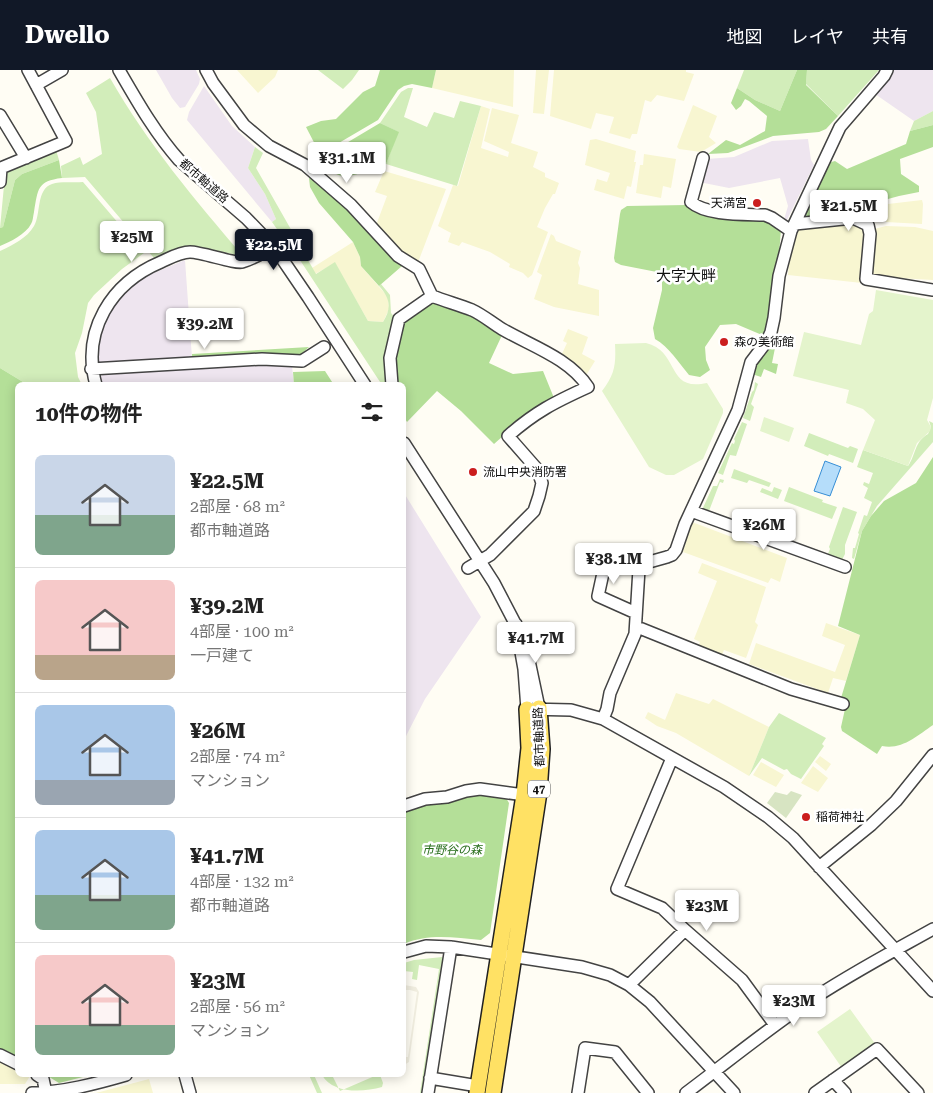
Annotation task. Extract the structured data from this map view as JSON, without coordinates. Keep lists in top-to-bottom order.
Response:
{
  "streets": {
    "main road": ["都市軸道路", "47"]
  },
  "districts": ["大字大畔"],
  "parks": ["市野谷の森"],
  "places": [
    "天満宮",
    "森の美術館",
    "流山中央消防署",
    "稲荷神社"
  ],
  "page": {
    "header": "Dwello",
    "nav": ["地図", "レイヤ", "共有"],
    "price": [
      "¥31.1M",
      "¥21.5M",
      "¥25M",
      "¥22.5M",
      "¥39.2M",
      "¥26M",
      "¥38.1M",
      "¥41.7M",
      "¥23M",
      "¥23M"
    ],
    "heading": "10件の物件",
    "list": [
      {
        "name": "¥22.5M",
        "note": "2部屋 · 68 m² · 都市軸道路"
      },
      {
        "name": "¥39.2M",
        "note": "4部屋 · 100 m² · 一戸建て"
      },
      {
        "name": "¥26M",
        "note": "2部屋 · 74 m² · マンション"
      },
      {
        "name": "¥41.7M",
        "note": "4部屋 · 132 m² · 都市軸道路"
      },
      {
        "name": "¥23M",
        "note": "2部屋 · 56 m² · マンション"
      }
    ]
  }
}
